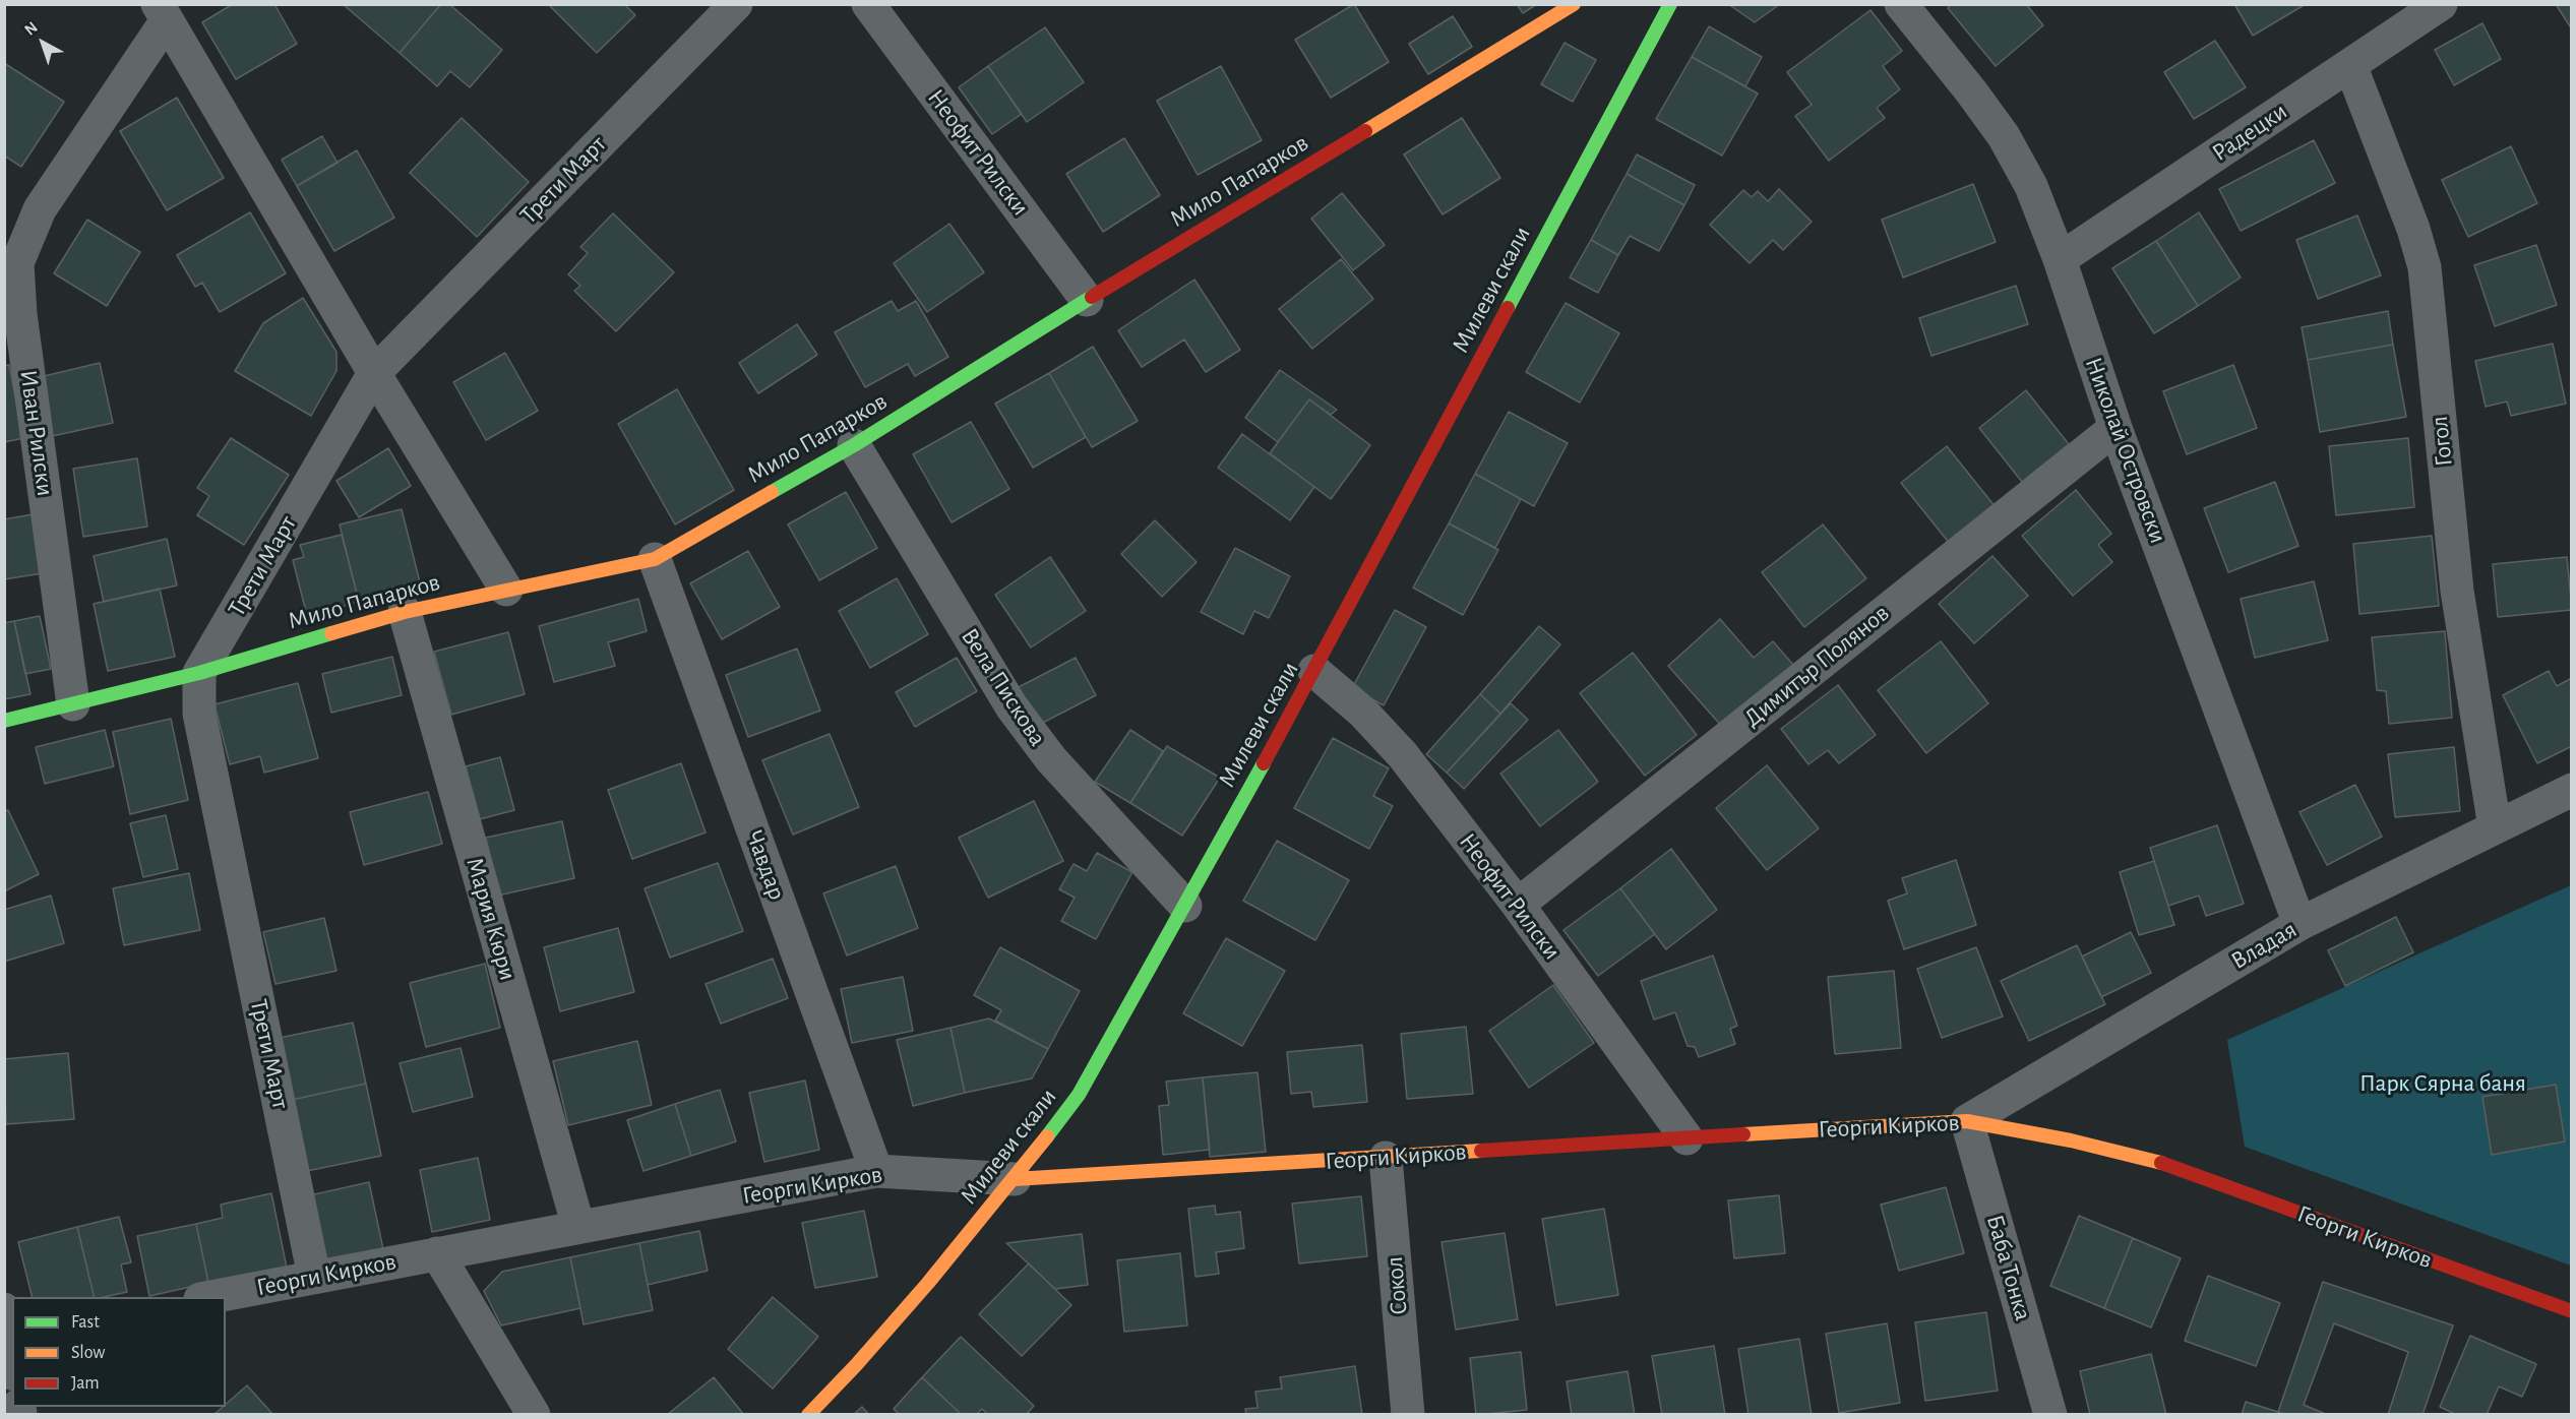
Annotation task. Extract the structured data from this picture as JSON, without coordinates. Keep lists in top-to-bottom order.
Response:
{
  "streets": {
    "street": [
      "Радецки",
      "Неофит Рилски",
      "Трети Март",
      "Мило Папарков",
      "Милеви скали",
      "Иван Рилски",
      "Гогол",
      "Николай Островски",
      "Димитър Полянов",
      "Вела Пискова",
      "Чавдар",
      "Мария Кюри",
      "Владая",
      "Георги Кирков",
      "Баба Тонка",
      "Сокол"
    ]
  },
  "crossings": [
    ["Радецки", "Гогол"],
    ["Радецки", "Николай Островски"],
    ["Неофит Рилски", "Мило Папарков"],
    ["Неофит Рилски", "Милеви скали"],
    ["Неофит Рилски", "Димитър Полянов"],
    ["Неофит Рилски", "Георги Кирков"],
    ["Трети Март", "Мило Папарков"],
    ["Трети Март", "Георги Кирков"],
    ["Мило Папарков", "Иван Рилски"],
    ["Мило Папарков", "Вела Пискова"],
    ["Мило Папарков", "Чавдар"],
    ["Мило Папарков", "Мария Кюри"],
    ["Милеви скали", "Вела Пискова"],
    ["Милеви скали", "Георги Кирков"],
    ["Гогол", "Владая"],
    ["Николай Островски", "Димитър Полянов"],
    ["Николай Островски", "Владая"],
    ["Чавдар", "Георги Кирков"],
    ["Мария Кюри", "Георги Кирков"],
    ["Владая", "Георги Кирков"],
    ["Владая", "Баба Тонка"],
    ["Георги Кирков", "Баба Тонка"],
    ["Георги Кирков", "Сокол"]
  ],
  "parks": ["Парк Сярна баня"],
  "legend": ["Fast", "Slow", "Jam"],
  "north": "top left"
}
